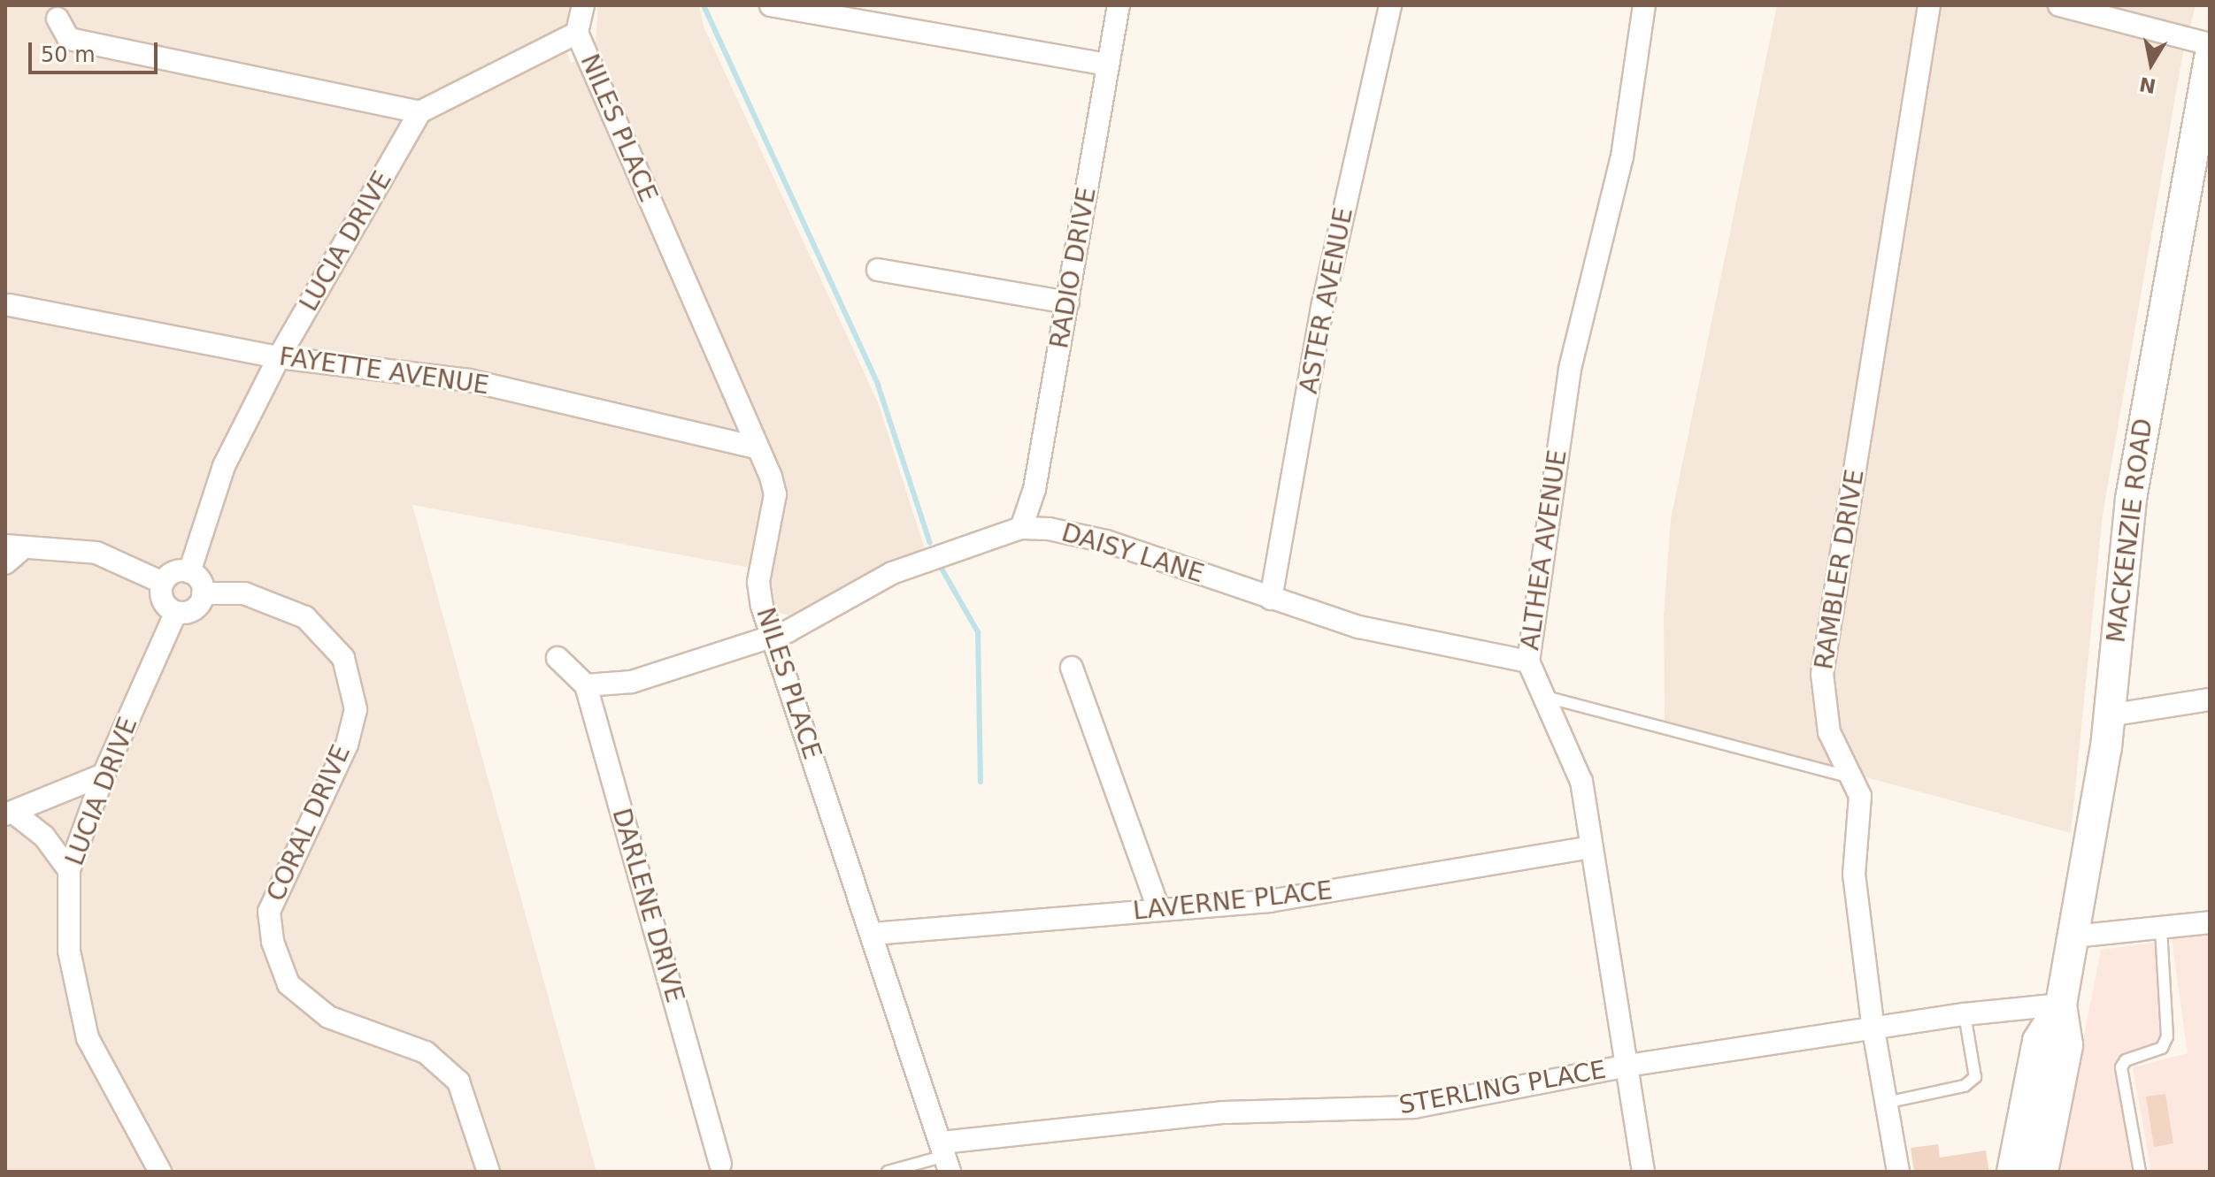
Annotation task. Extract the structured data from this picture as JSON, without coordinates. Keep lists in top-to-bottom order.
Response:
{
  "streets": {
    "main road": ["MACKENZIE ROAD"],
    "street": [
      "NILES PLACE",
      "LUCIA DRIVE",
      "RADIO DRIVE",
      "ASTER AVENUE",
      "FAYETTE AVENUE",
      "ALTHEA AVENUE",
      "DAISY LANE",
      "RAMBLER DRIVE",
      "CORAL DRIVE",
      "LAVERNE PLACE",
      "DARLENE DRIVE",
      "STERLING PLACE"
    ]
  },
  "crossings": [
    ["NILES PLACE", "FAYETTE AVENUE"],
    ["NILES PLACE", "DAISY LANE"],
    ["NILES PLACE", "LAVERNE PLACE"],
    ["NILES PLACE", "STERLING PLACE"],
    ["LUCIA DRIVE", "FAYETTE AVENUE"],
    ["LUCIA DRIVE", "CORAL DRIVE"],
    ["RADIO DRIVE", "DAISY LANE"],
    ["ASTER AVENUE", "DAISY LANE"],
    ["MACKENZIE ROAD", "STERLING PLACE"],
    ["ALTHEA AVENUE", "DAISY LANE"],
    ["ALTHEA AVENUE", "LAVERNE PLACE"],
    ["ALTHEA AVENUE", "STERLING PLACE"],
    ["DAISY LANE", "DARLENE DRIVE"],
    ["RAMBLER DRIVE", "STERLING PLACE"]
  ],
  "scale_bar": "50 m",
  "north": "bottom"
}
